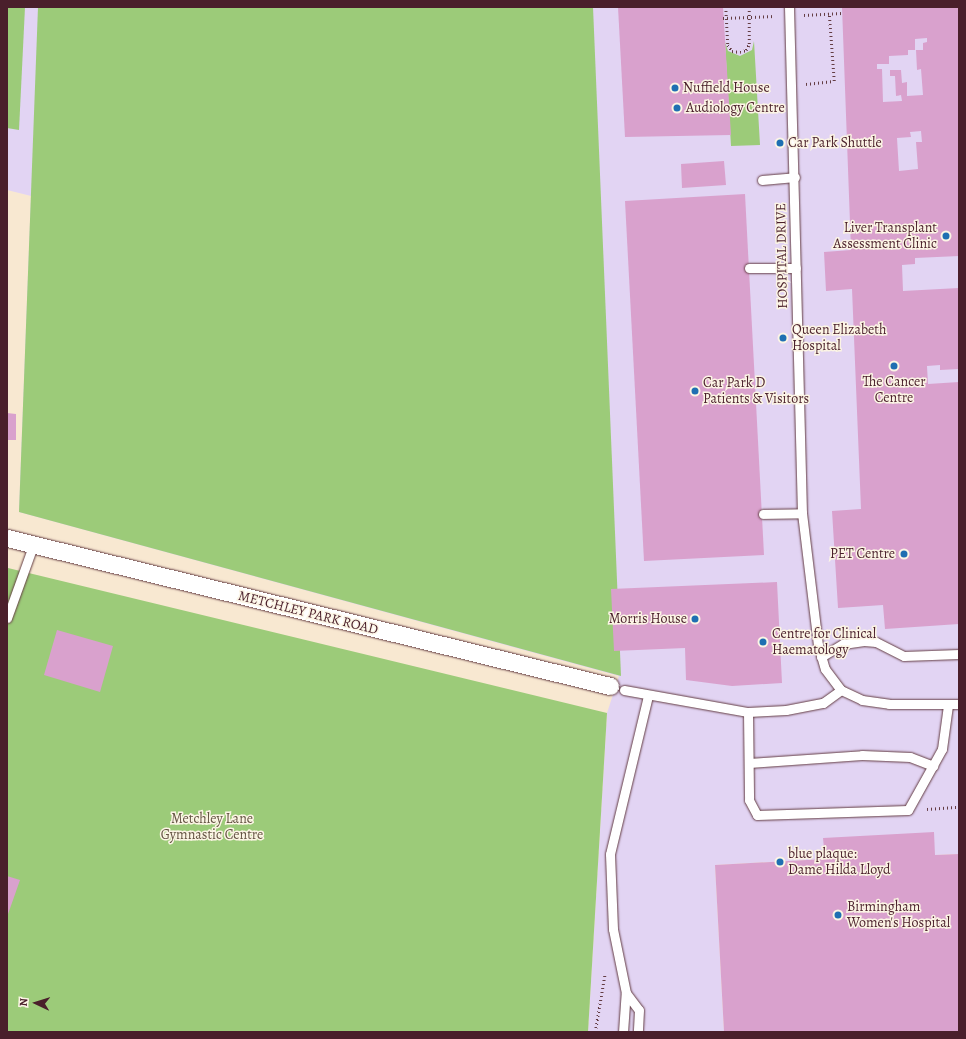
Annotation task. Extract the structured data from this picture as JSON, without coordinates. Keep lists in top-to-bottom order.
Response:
{
  "streets": {
    "street": ["METCHLEY PARK ROAD"],
    "lane": ["HOSPITAL DRIVE"]
  },
  "crossings": [
    ["HOSPITAL DRIVE", "METCHLEY PARK ROAD"]
  ],
  "parks": ["Metchley Lane Gymnastic Centre"],
  "places": [
    "Nuffield House",
    "Audiology Centre",
    "Car Park Shuttle",
    "Liver Transplant Assessment Clinic",
    "Queen Elizabeth Hospital",
    "The Cancer Centre",
    "Car Park D Patients & Visitors",
    "PET Centre",
    "Morris House",
    "Centre for Clinical Haematology",
    "blue plaque: Dame Hilda Lloyd",
    "Birmingham Women's Hospital"
  ],
  "north": "left"
}
